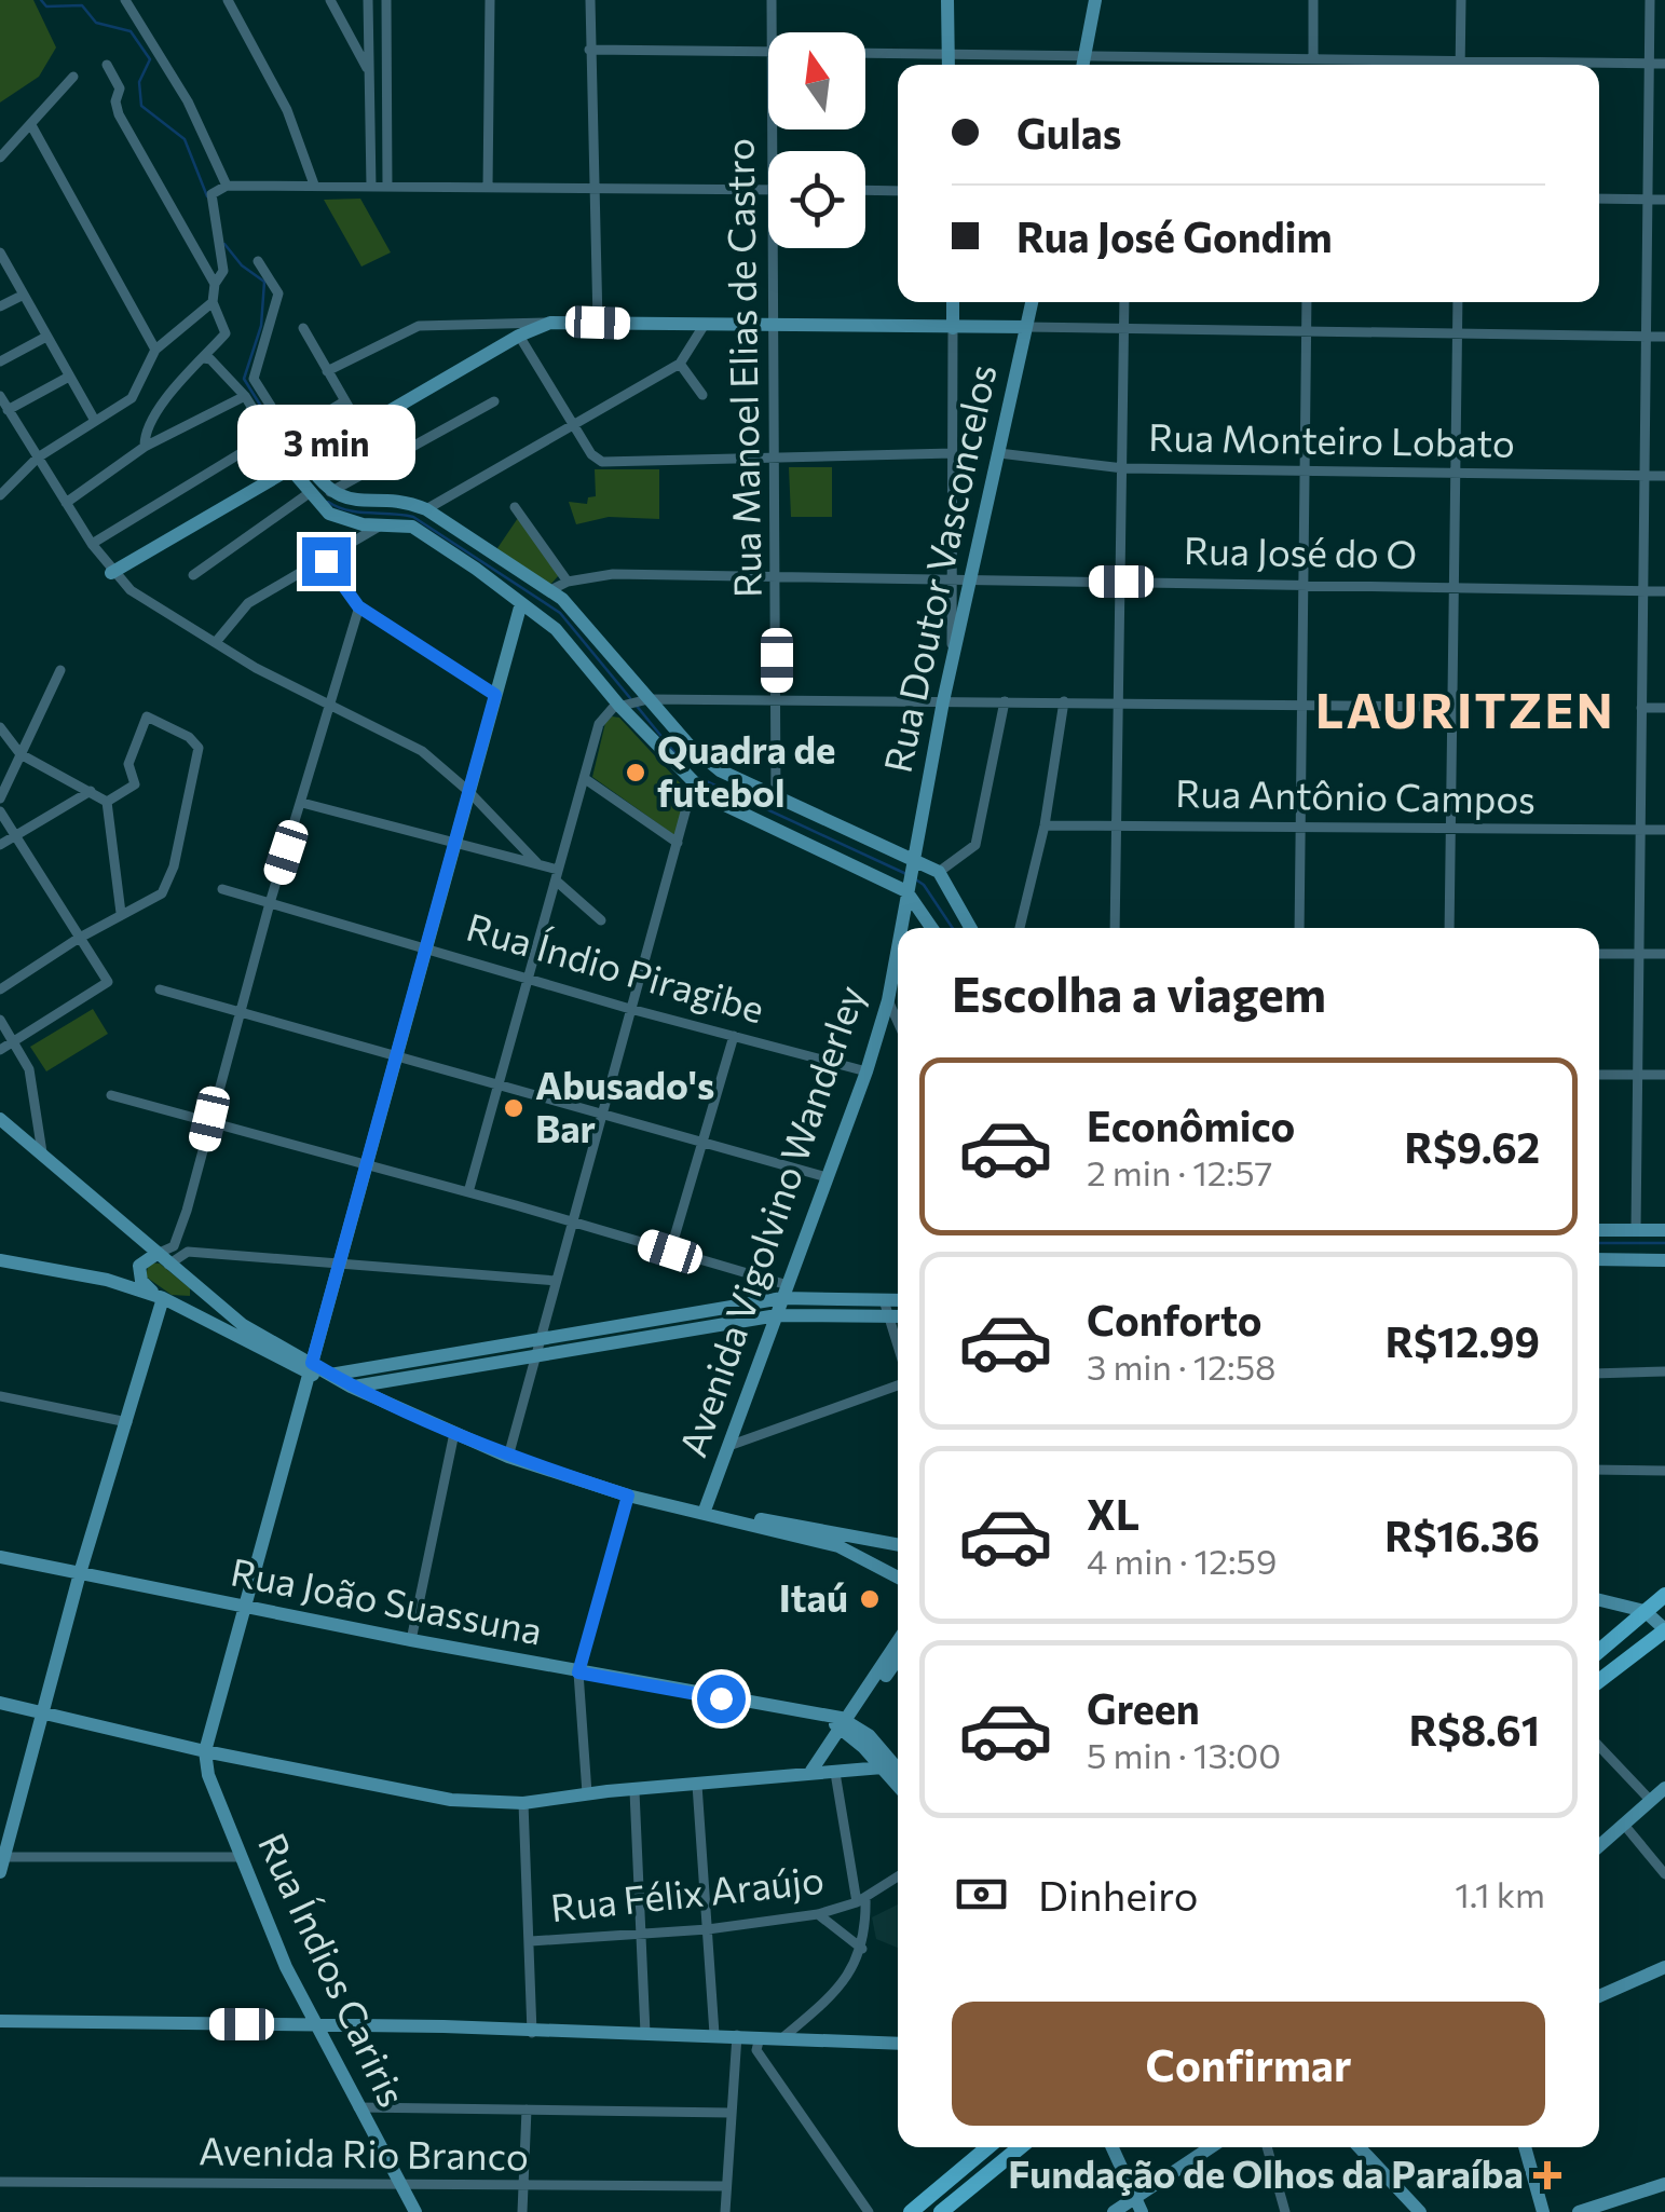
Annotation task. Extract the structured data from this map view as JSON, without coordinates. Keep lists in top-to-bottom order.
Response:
{
  "streets": {
    "main road": [
      "Rua Doutor Vasconcelos",
      "Avenida Vigolvino Wanderley",
      "Rua João Suassuna",
      "Rua Índios Cariris"
    ],
    "street": [
      "Rua Manoel Elias de Castro",
      "Rua Monteiro Lobato",
      "Rua José do O",
      "Rua Antônio Campos",
      "Rua Índio Piragibe",
      "Rua Félix Araújo",
      "Avenida Rio Branco"
    ]
  },
  "crossings": [
    ["Rua Manoel Elias de Castro", "Rua José do O"],
    ["Rua Monteiro Lobato", "Rua Doutor Vasconcelos"],
    ["Rua José do O", "Rua Doutor Vasconcelos"],
    ["Rua Doutor Vasconcelos", "Avenida Vigolvino Wanderley"],
    ["Rua Índio Piragibe", "Avenida Vigolvino Wanderley"],
    ["Rua Índios Cariris", "Avenida Rio Branco"]
  ],
  "districts": ["LAURITZEN"],
  "places": {
    "other": ["Quadra de futebol", "Abusado's Bar", "Itaú"],
    "health": ["Fundação de Olhos da Paraíba"]
  },
  "north": "top",
  "page": {
    "banner": ["Gulas", "Rua José Gondim"],
    "bubble": "3 min",
    "heading": "Escolha a viagem",
    "list": [
      {
        "name": "Econômico",
        "note": "2 min · 12:57",
        "value": "R$9.62"
      },
      {
        "name": "Conforto",
        "note": "3 min · 12:58",
        "value": "R$12.99"
      },
      {
        "name": "XL",
        "note": "4 min · 12:59",
        "value": "R$16.36"
      },
      {
        "name": "Green",
        "note": "5 min · 13:00",
        "value": "R$8.61"
      }
    ],
    "pay": ["Dinheiro", "1.1 km"],
    "buttons": "Confirmar"
  }
}
